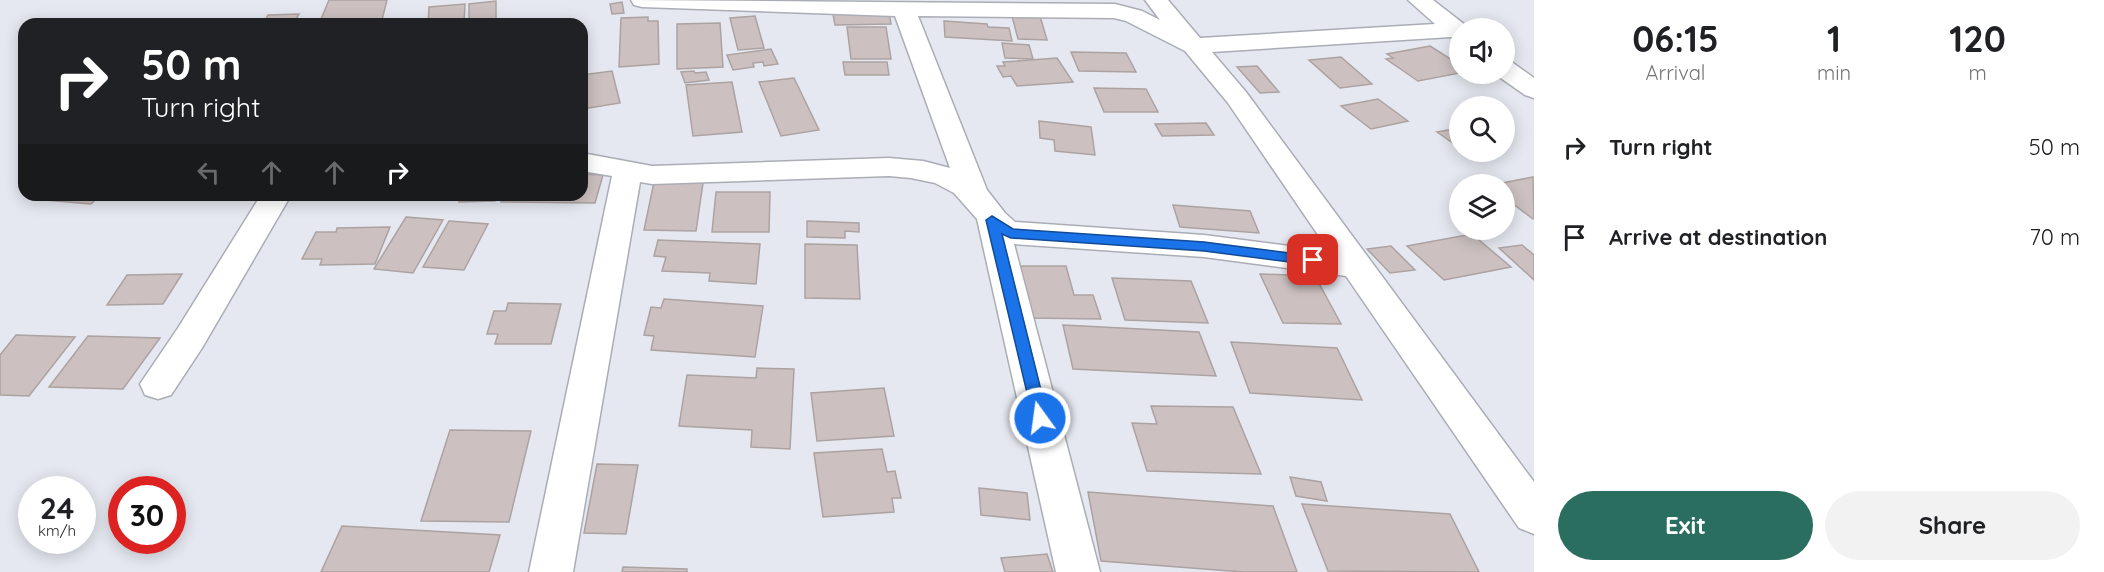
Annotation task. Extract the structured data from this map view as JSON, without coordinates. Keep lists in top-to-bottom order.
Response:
{
  "page": {
    "eta": [
      "06:15",
      "Arrival",
      "1",
      "min",
      "120",
      "m"
    ],
    "turn": ["50 m", "Turn right"],
    "list": [
      {
        "name": "Turn right",
        "value": "50 m"
      },
      {
        "name": "Arrive at destination",
        "value": "70 m"
      }
    ],
    "speed": "24 km/h",
    "limit": "30",
    "buttons": ["Exit", "Share"]
  }
}
